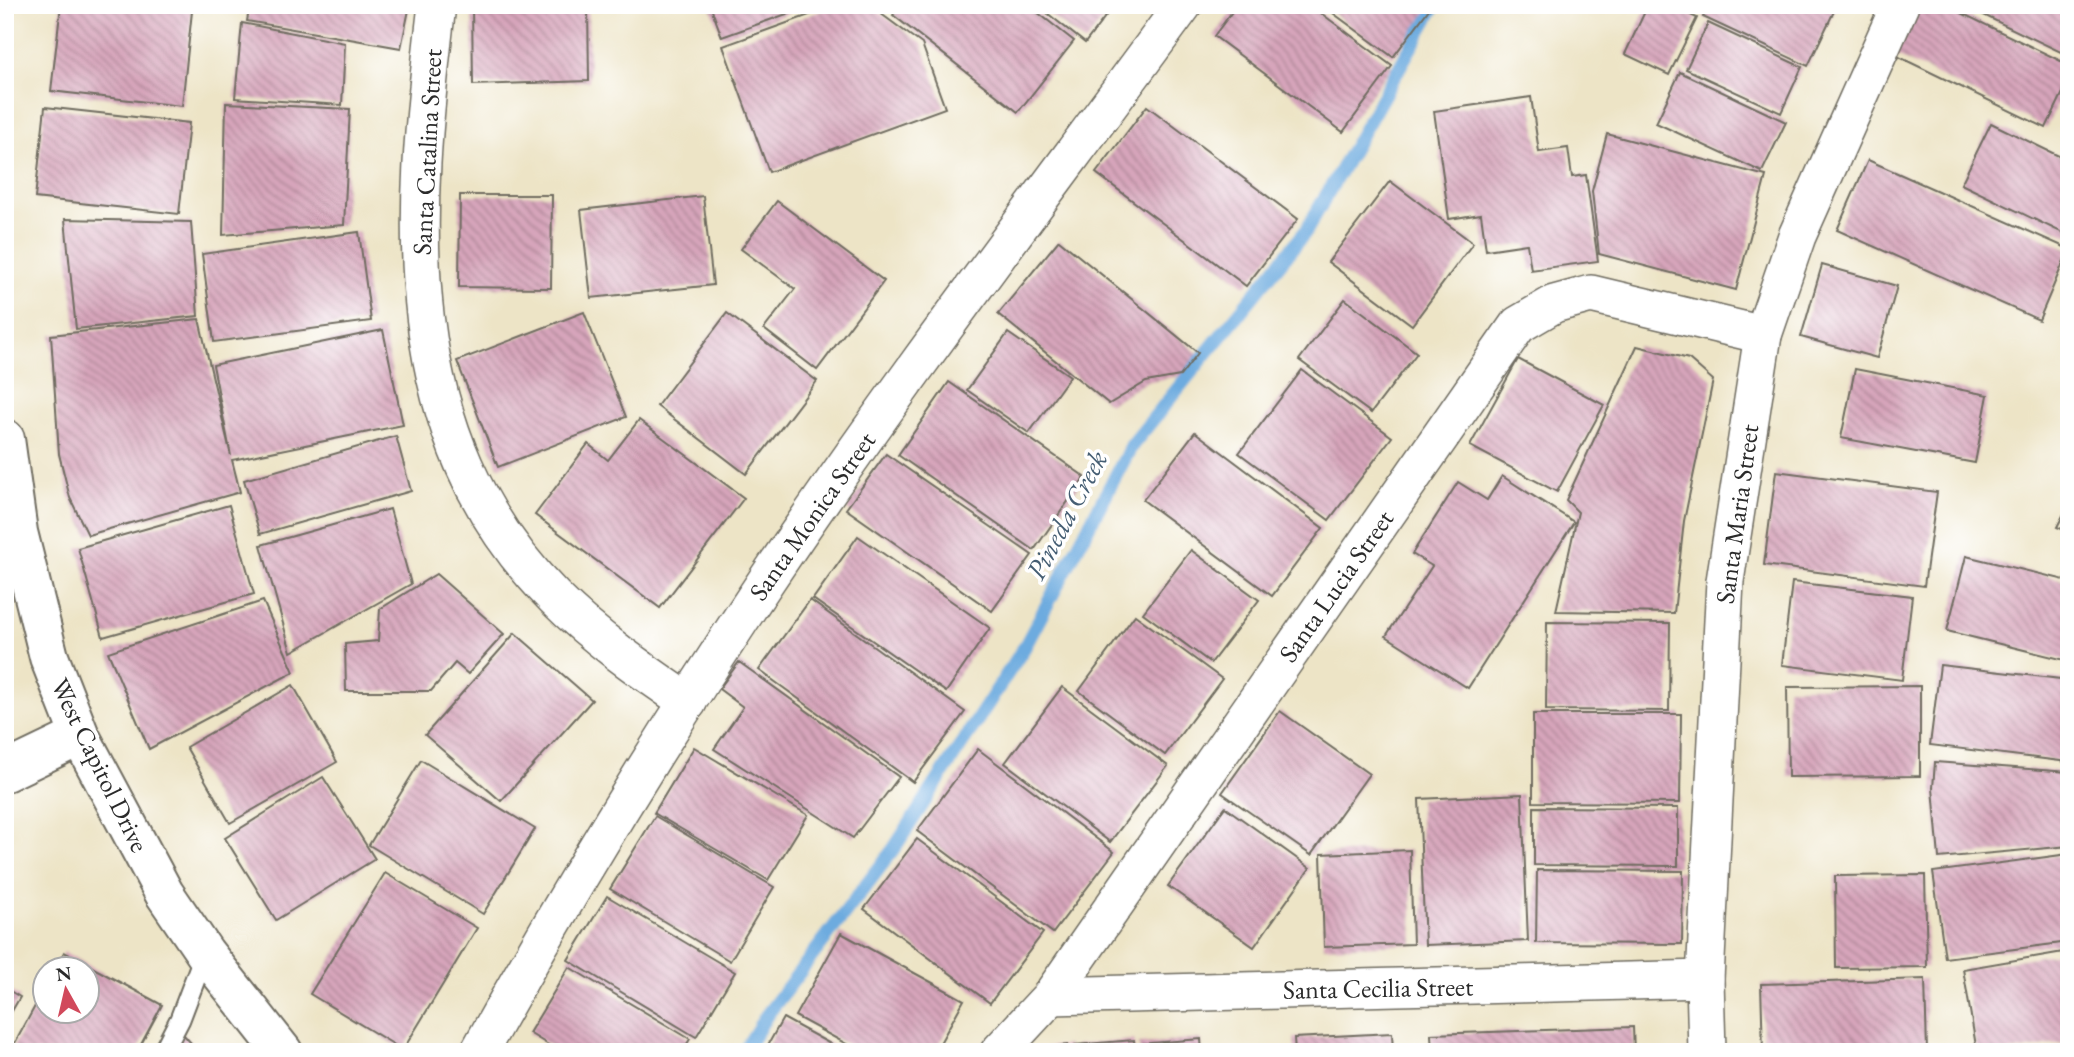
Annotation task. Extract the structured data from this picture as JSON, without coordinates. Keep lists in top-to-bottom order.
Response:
{
  "streets": {
    "street": [
      "Santa Catalina Street",
      "Santa Maria Street",
      "Santa Monica Street",
      "Santa Lucia Street",
      "West Capitol Drive",
      "Santa Cecilia Street"
    ]
  },
  "crossings": [
    ["Santa Catalina Street", "Santa Monica Street"],
    ["Santa Maria Street", "Santa Lucia Street"],
    ["Santa Maria Street", "Santa Cecilia Street"],
    ["Santa Lucia Street", "Santa Cecilia Street"]
  ],
  "water": ["Pineda Creek"],
  "north": "top"
}
